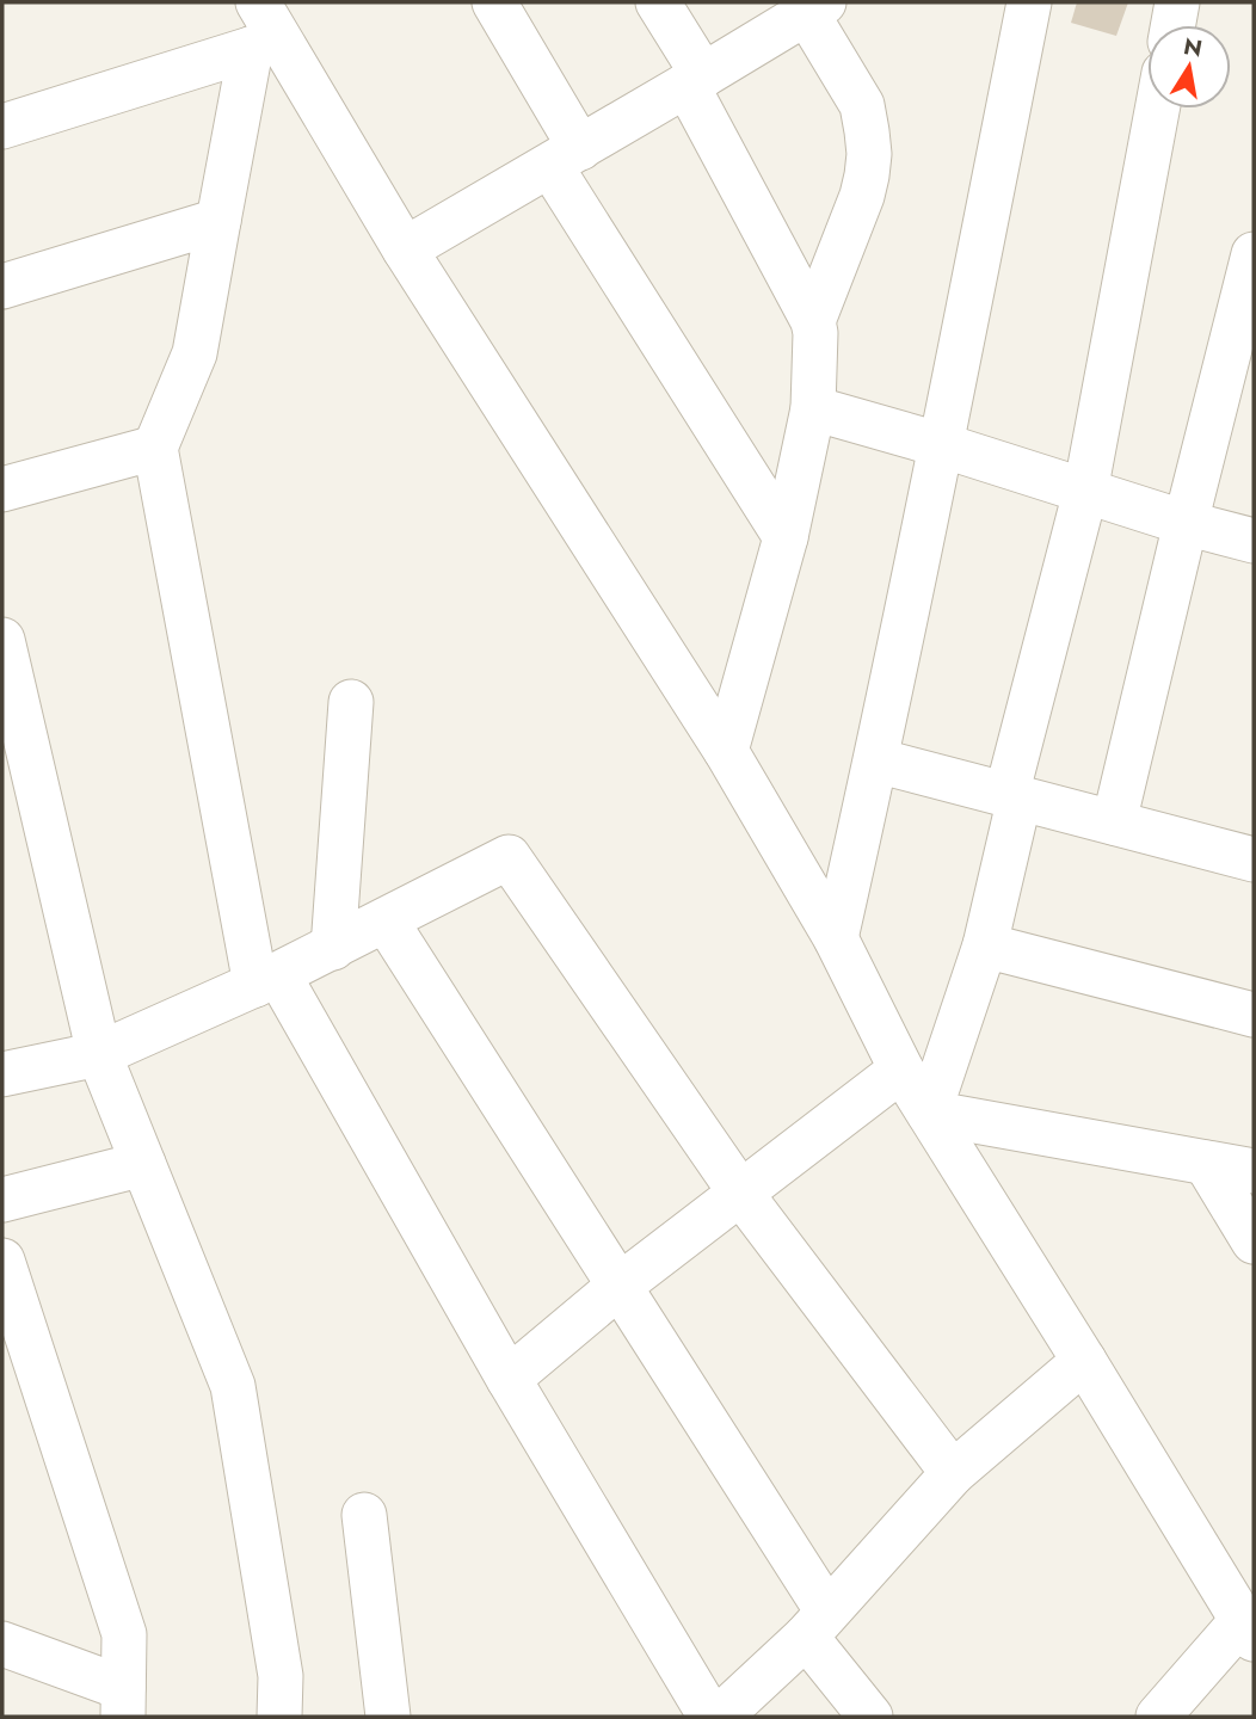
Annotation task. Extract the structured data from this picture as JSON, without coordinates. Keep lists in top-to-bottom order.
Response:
{
  "north": "top"
}
